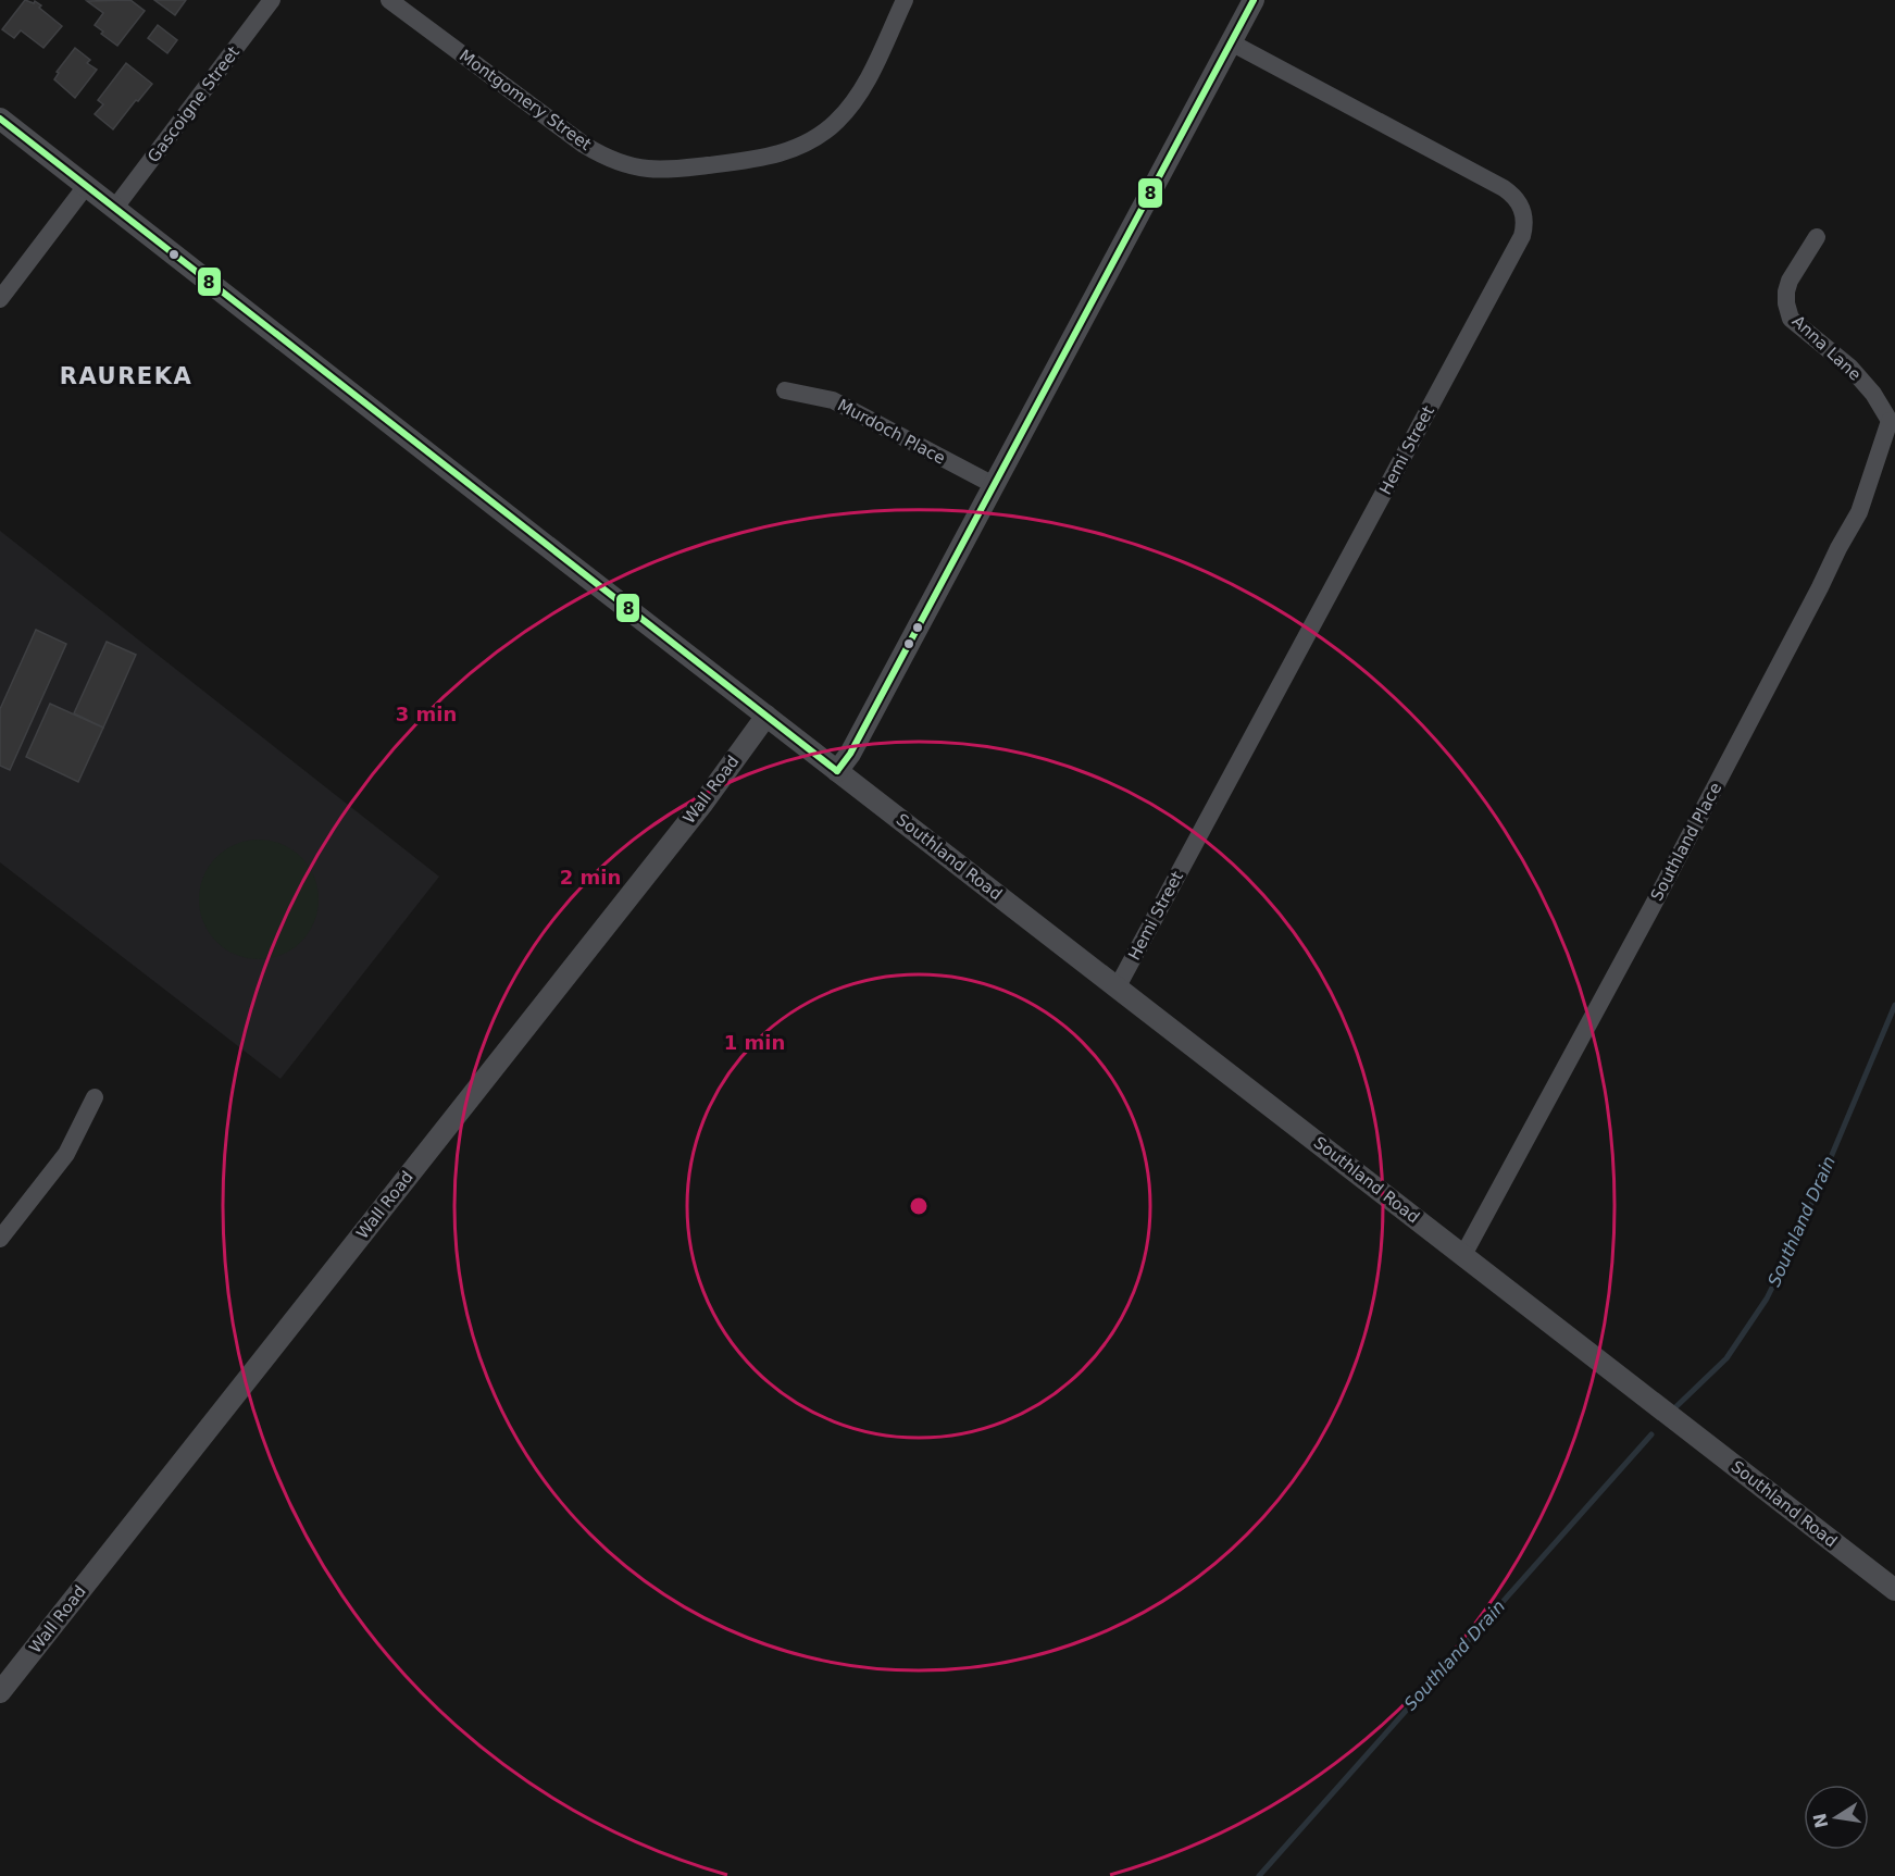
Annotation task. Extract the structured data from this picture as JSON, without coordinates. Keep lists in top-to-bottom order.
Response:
{
  "streets": {
    "street": [
      "Montgomery Street",
      "Gascoigne Street",
      "Anna Lane",
      "Murdoch Place",
      "Hemi Street",
      "Wall Road",
      "Southland Place",
      "Southland Road"
    ]
  },
  "crossings": [
    ["Anna Lane", "Southland Place"],
    ["Hemi Street", "Southland Road"],
    ["Wall Road", "Southland Road"],
    ["Southland Place", "Southland Road"]
  ],
  "districts": ["RAUREKA"],
  "water": ["Southland Drain"],
  "lines": ["transit line 8"],
  "north": "left",
  "rings": ["3 min", "2 min", "1 min"]
}
